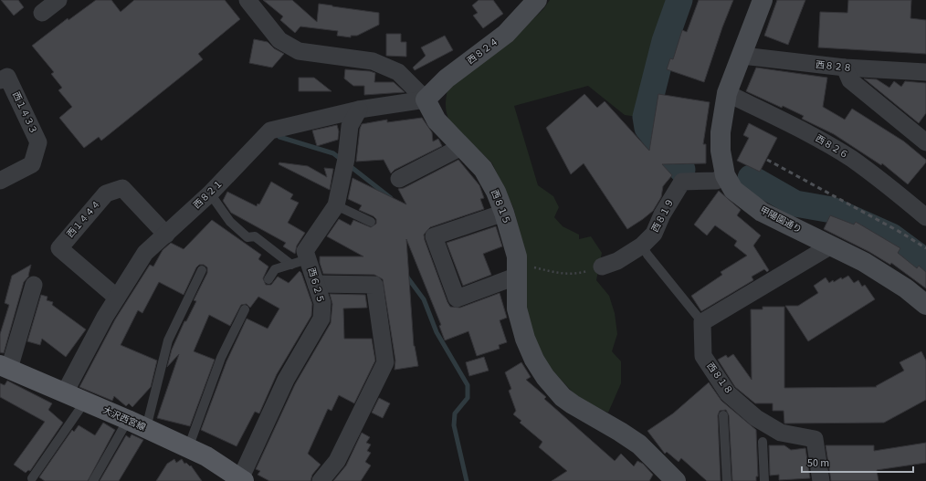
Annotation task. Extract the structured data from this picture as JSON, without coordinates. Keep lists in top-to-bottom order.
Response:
{
  "streets": {
    "main road": ["大沢西宮線"],
    "street": [
      "西８２４",
      "西８２８",
      "西１４３３",
      "西８２６",
      "西８２１",
      "西８１５",
      "西８１９",
      "西１４４４",
      "甲陽園通り",
      "西６２５",
      "西８１８"
    ]
  },
  "crossings": [
    ["西８２４", "西８２１"],
    ["西８２４", "西８１５"],
    ["西８２８", "甲陽園通り"],
    ["西８２６", "甲陽園通り"],
    ["西８２１", "西８１５"],
    ["西８２１", "西１４４４"],
    ["西８２１", "西６２５"],
    ["西８２１", "大沢西宮線"],
    ["西８１９", "甲陽園通り"],
    ["西６２５", "大沢西宮線"]
  ],
  "scale_bar": "50 m"
}
